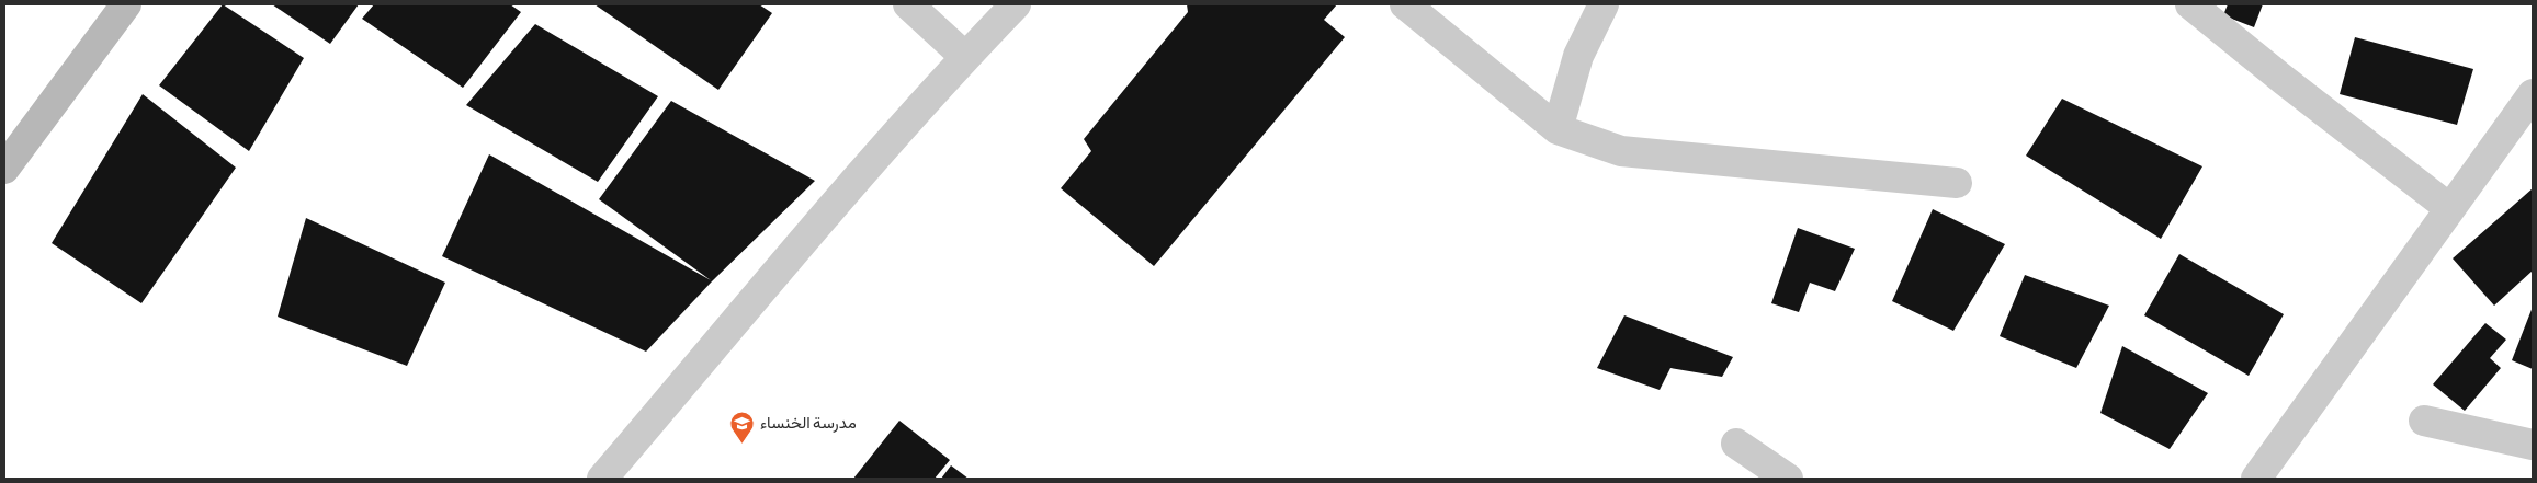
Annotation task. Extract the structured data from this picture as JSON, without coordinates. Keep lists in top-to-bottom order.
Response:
{
  "places": {
    "school or university": ["مدرسة الخنساء"]
  }
}
